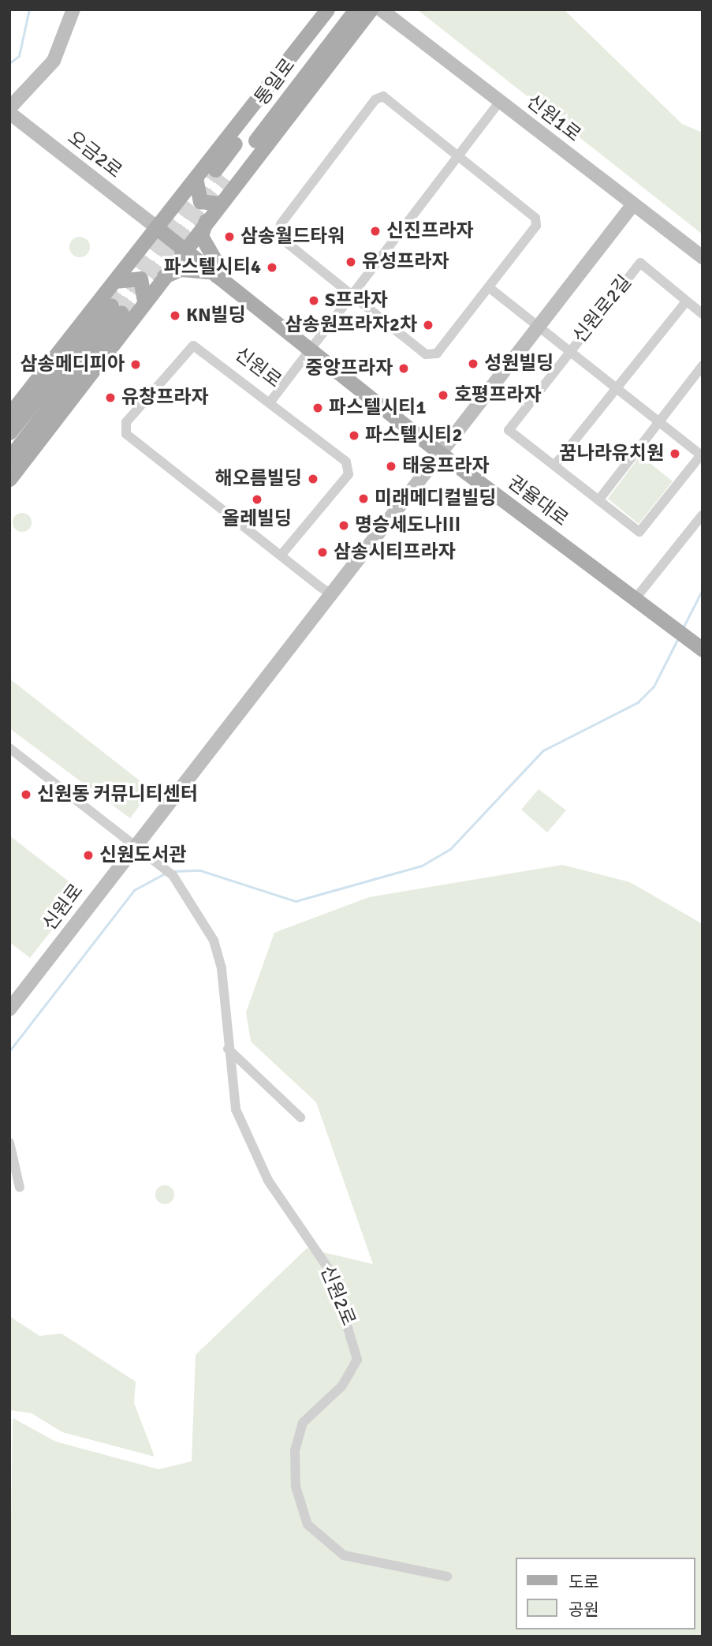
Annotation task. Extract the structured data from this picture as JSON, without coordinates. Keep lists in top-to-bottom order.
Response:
{
  "streets": {
    "main road": ["통일로", "권율대로"],
    "street": [
      "신원1로",
      "오금2로",
      "신원로2길",
      "신원로",
      "신원2로"
    ]
  },
  "crossings": [
    ["신원1로", "신원로"],
    ["오금2로", "권율대로"],
    ["신원로", "권율대로"],
    ["신원로", "신원2로"]
  ],
  "places": [
    "신진프라자",
    "삼송월드타워",
    "유성프라자",
    "파스텔시티4",
    "S프라자",
    "KN빌딩",
    "삼송원프라자2차",
    "성원빌딩",
    "삼송메디피아",
    "중앙프라자",
    "호평프라자",
    "유창프라자",
    "파스텔시티1",
    "파스텔시티2",
    "꿈나라유치원",
    "태웅프라자",
    "해오름빌딩",
    "미래메디컬빌딩",
    "올레빌딩",
    "명승세도나Ⅲ",
    "삼송시티프라자",
    "신원동 커뮤니티센터",
    "신원도서관"
  ],
  "legend": ["도로", "공원"]
}
